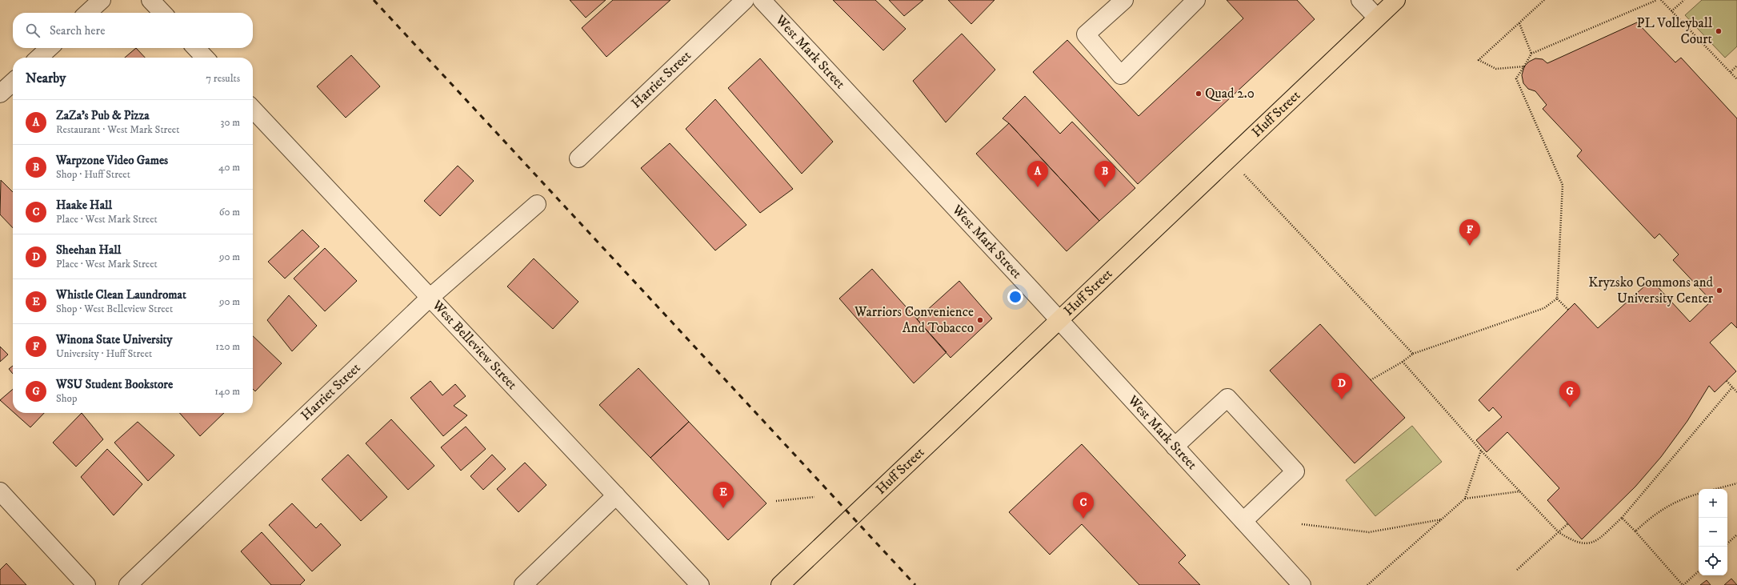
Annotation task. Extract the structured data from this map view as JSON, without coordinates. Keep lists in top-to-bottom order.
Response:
{
  "streets": {
    "main road": ["Huff Street"],
    "street": ["West Mark Street", "Harriet Street", "West Belleview Street"]
  },
  "crossings": [
    ["West Mark Street", "Huff Street"],
    ["Harriet Street", "West Belleview Street"]
  ],
  "places": [
    "PL Volleyball Court",
    "Quad 2.0",
    "Kryzsko Commons and University Center",
    "Warriors Convenience And Tobacco"
  ],
  "page": {
    "search": "Search here",
    "heading": ["Nearby", "7 results"],
    "list": [
      {
        "mark": "A",
        "name": "ZaZa's Pub & Pizza",
        "note": "Restaurant · West Mark Street",
        "value": "30 m"
      },
      {
        "mark": "B",
        "name": "Warpzone Video Games",
        "note": "Shop · Huff Street",
        "value": "40 m"
      },
      {
        "mark": "C",
        "name": "Haake Hall",
        "note": "Place · West Mark Street",
        "value": "60 m"
      },
      {
        "mark": "D",
        "name": "Sheehan Hall",
        "note": "Place · West Mark Street",
        "value": "90 m"
      },
      {
        "mark": "E",
        "name": "Whistle Clean Laundromat",
        "note": "Shop · West Belleview Street",
        "value": "90 m"
      },
      {
        "mark": "F",
        "name": "Winona State University",
        "note": "University · Huff Street",
        "value": "120 m"
      },
      {
        "mark": "G",
        "name": "WSU Student Bookstore",
        "note": "Shop",
        "value": "140 m"
      }
    ],
    "pins": [
      "A",
      "B",
      "F",
      "D",
      "G",
      "E",
      "C"
    ],
    "map_buttons": ["+", "−"]
  }
}
